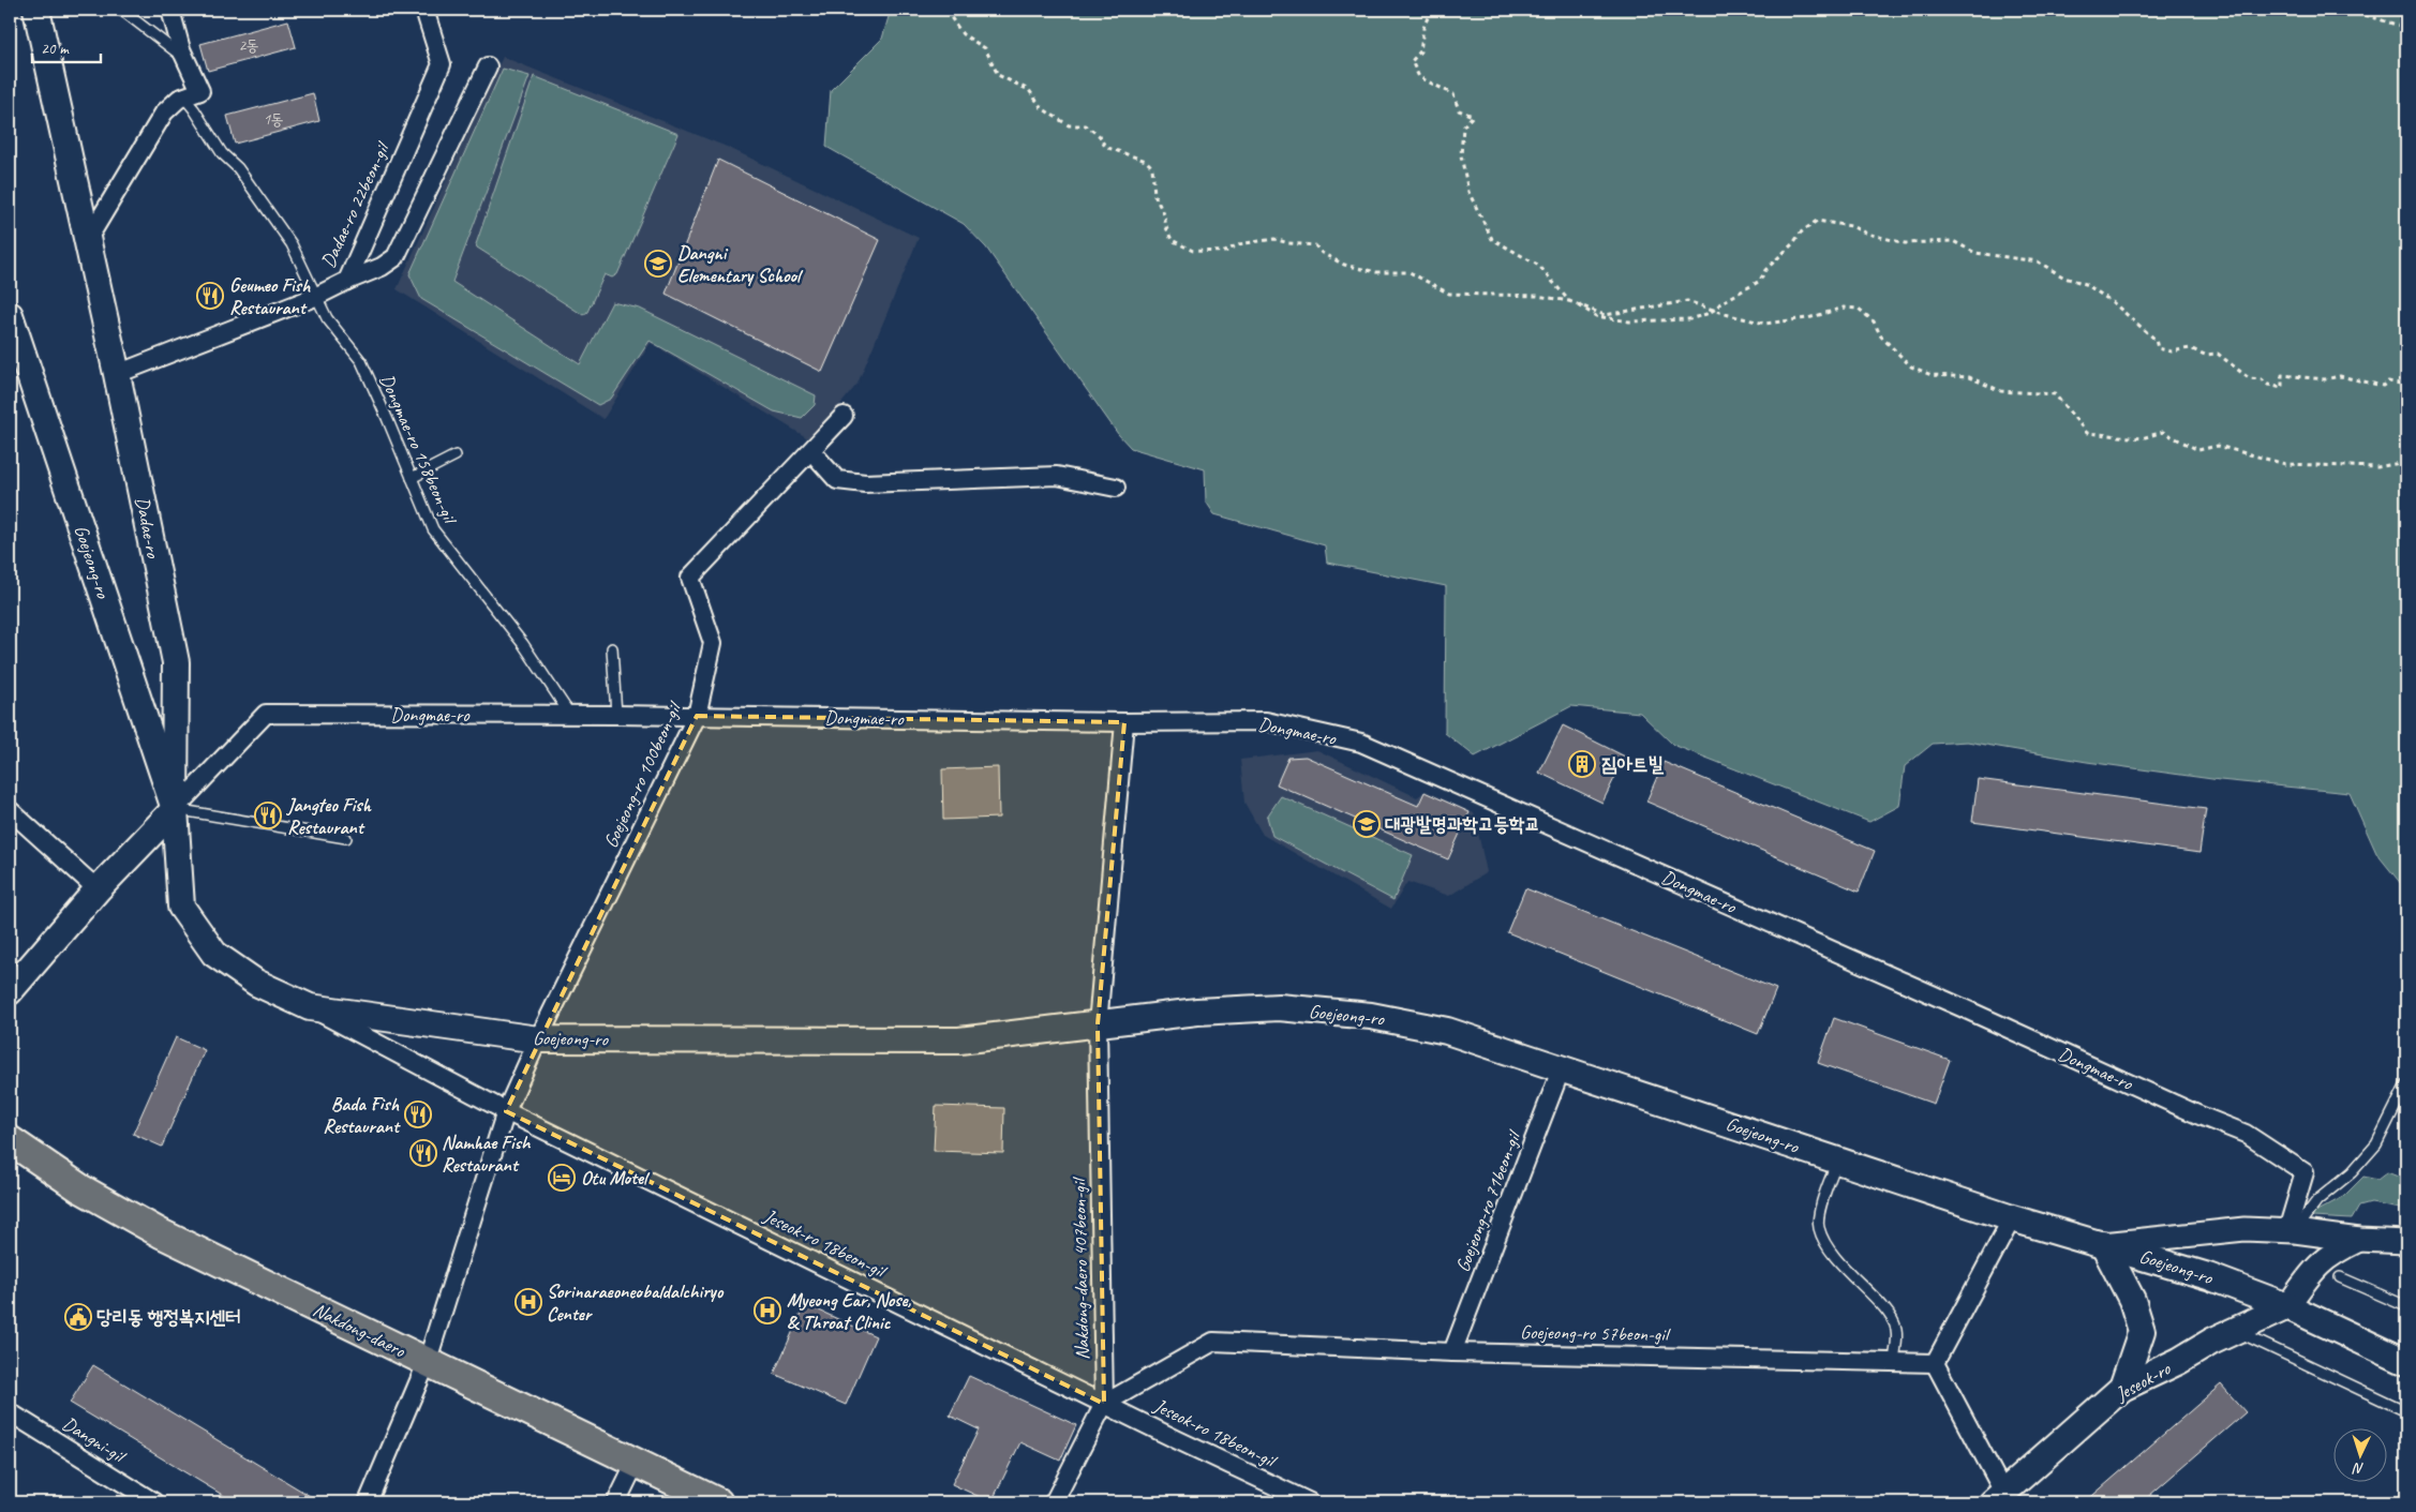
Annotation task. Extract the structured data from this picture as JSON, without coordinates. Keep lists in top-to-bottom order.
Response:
{
  "streets": {
    "main road": [
      "Dadae-ro",
      "Goejeong-ro",
      "Nakdong-daero",
      "Jeseok-ro"
    ],
    "street": [
      "Dadae-ro 22beon-gil",
      "Dongmae-ro",
      "Goejeong-ro 100beon-gil",
      "Goejeong-ro 71beon-gil",
      "Jeseok-ro 18beon-gil",
      "Nakdong-daero 407beon-gil",
      "Goejeong-ro 57beon-gil",
      "Dangni-gil"
    ],
    "lane": ["Dongmae-ro 158beon-gil"]
  },
  "crossings": [
    ["Dadae-ro 22beon-gil", "Dongmae-ro 158beon-gil"],
    ["Dadae-ro 22beon-gil", "Dadae-ro"],
    ["Dongmae-ro 158beon-gil", "Dongmae-ro"],
    ["Dadae-ro", "Goejeong-ro"],
    ["Dadae-ro", "Dongmae-ro"],
    ["Goejeong-ro", "Dongmae-ro"],
    ["Goejeong-ro", "Goejeong-ro 100beon-gil"],
    ["Goejeong-ro", "Goejeong-ro 71beon-gil"],
    ["Goejeong-ro", "Jeseok-ro 18beon-gil"],
    ["Goejeong-ro", "Nakdong-daero 407beon-gil"],
    ["Goejeong-ro", "Jeseok-ro"],
    ["Dongmae-ro", "Goejeong-ro 100beon-gil"],
    ["Goejeong-ro 71beon-gil", "Goejeong-ro 57beon-gil"],
    ["Jeseok-ro 18beon-gil", "Nakdong-daero 407beon-gil"],
    ["Jeseok-ro 18beon-gil", "Goejeong-ro 57beon-gil"],
    ["Nakdong-daero 407beon-gil", "Goejeong-ro 57beon-gil"]
  ],
  "places": {
    "school or university": ["Dangni Elementary School", "대광발명과학고등학교"],
    "restaurant": [
      "Geumeo Fish Restaurant",
      "Jangteo Fish Restaurant",
      "Bada Fish Restaurant",
      "Namhae Fish Restaurant"
    ],
    "building": ["짐아트빌"],
    "hotel": ["Otu Motel"],
    "hospital": ["Sorinaraeoneobaldalchiryo Center", "Myeong Ear, Nose, & Throat Clinic"],
    "public building": ["당리동 행정복지센터"]
  },
  "house_numbers": ["2동", "1동"],
  "scale_bar": "20 m",
  "north": "bottom"
}
